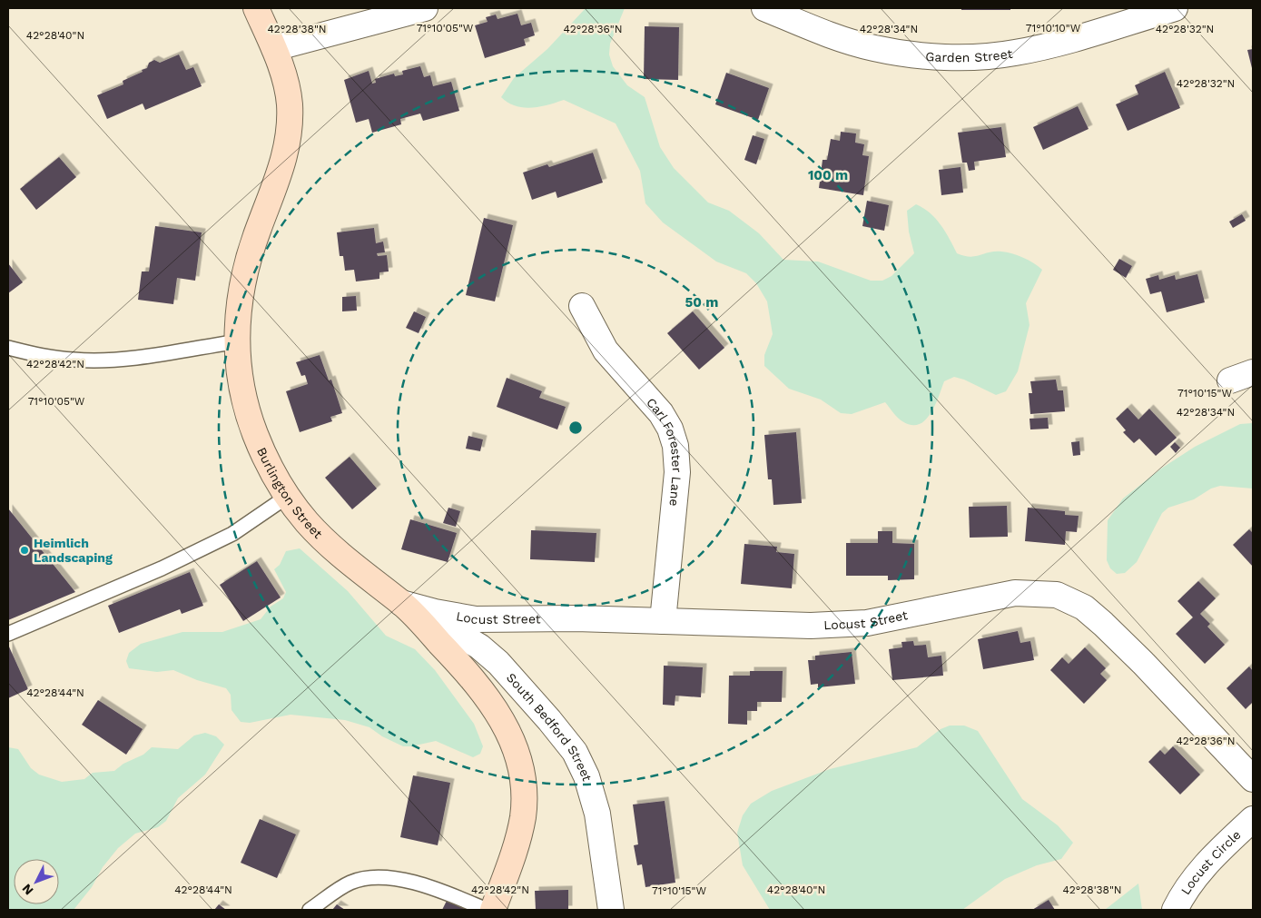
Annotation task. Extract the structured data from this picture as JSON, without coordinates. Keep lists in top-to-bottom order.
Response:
{
  "streets": {
    "street": [
      "Garden Street",
      "Carl Forester Lane",
      "Burlington Street",
      "Locust Street",
      "South Bedford Street",
      "Locust Circle"
    ]
  },
  "crossings": [
    ["Carl Forester Lane", "Locust Street"],
    ["Burlington Street", "Locust Street"],
    ["Burlington Street", "South Bedford Street"],
    ["Locust Street", "South Bedford Street"]
  ],
  "places": ["Heimlich Landscaping"],
  "north": "bottom left",
  "coordinates": [
    "71°10'05\"W",
    "71°10'10\"W",
    "42°28'38\"N",
    "42°28'32\"N",
    "42°28'36\"N",
    "42°28'34\"N",
    "42°28'40\"N",
    "42°28'42\"N",
    "71°10'15\"W",
    "42°28'44\"N"
  ],
  "rings": ["100 m", "50 m"]
}
